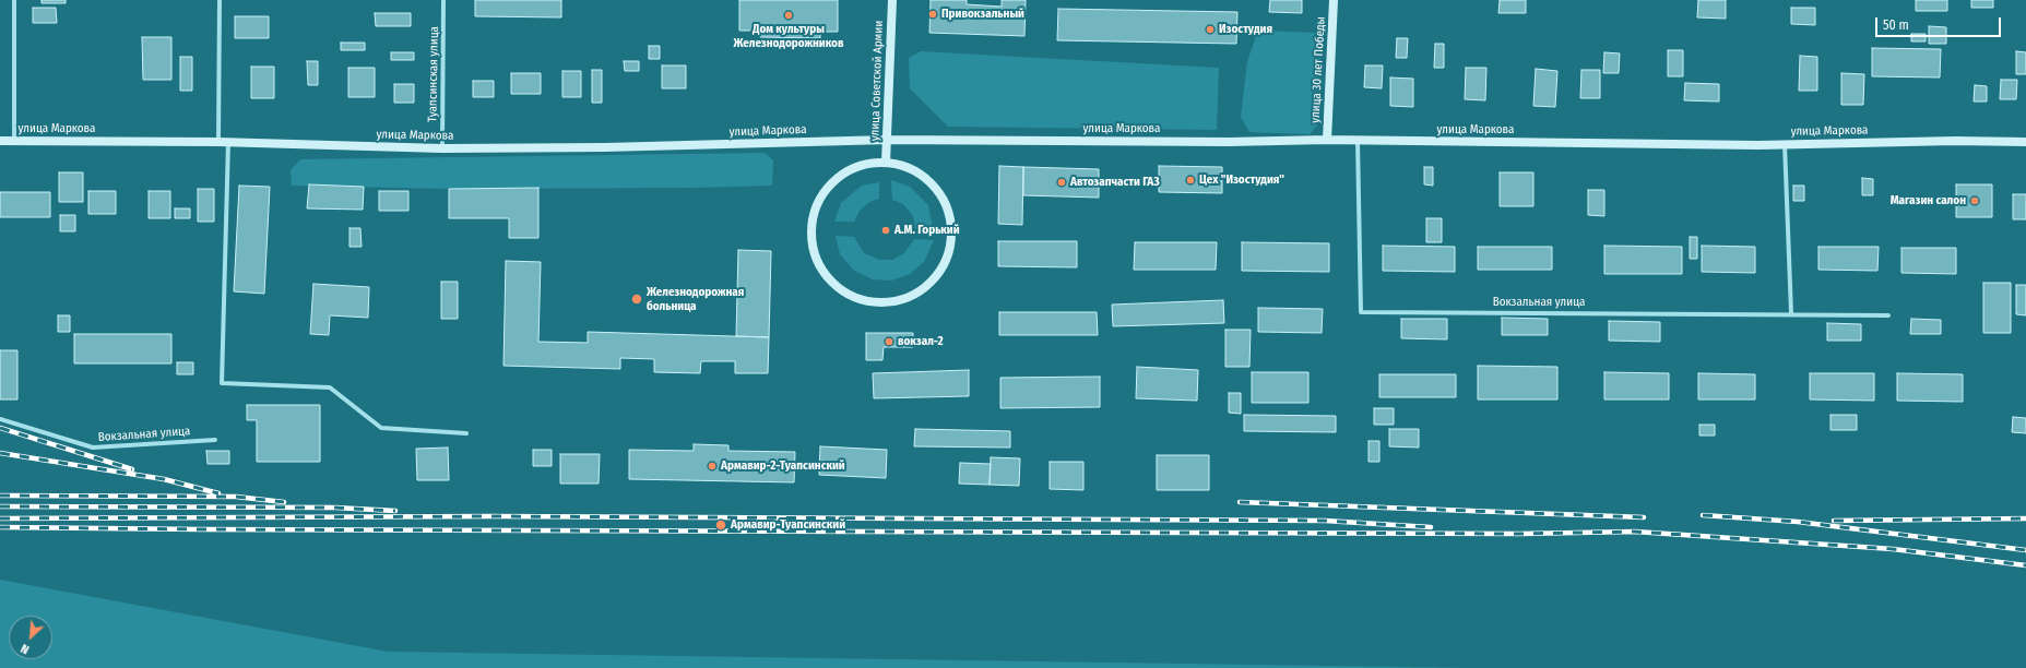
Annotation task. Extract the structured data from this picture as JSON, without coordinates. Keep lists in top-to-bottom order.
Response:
{
  "streets": {
    "main road": ["улица 30 лет Победы", "улица Советской Армии", "улица Маркова"],
    "street": ["Туапсинская улица", "Вокзальная улица"]
  },
  "crossings": [
    ["улица 30 лет Победы", "улица Маркова"],
    ["Туапсинская улица", "улица Маркова"],
    ["улица Советской Армии", "улица Маркова"],
    ["улица Маркова", "Вокзальная улица"]
  ],
  "places": [
    "Привокзальный",
    "Дом культуры Железнодорожников",
    "Изостудия",
    "Цех \"Изостудия\"",
    "Автозапчасти ГАЗ",
    "Магазин салон",
    "А.М. Горький",
    "Железнодорожная больница",
    "вокзал-2",
    "Армавир-2-Туапсинский",
    "Армавир-Туапсинский"
  ],
  "scale_bar": "50 m",
  "north": "bottom left"
}
